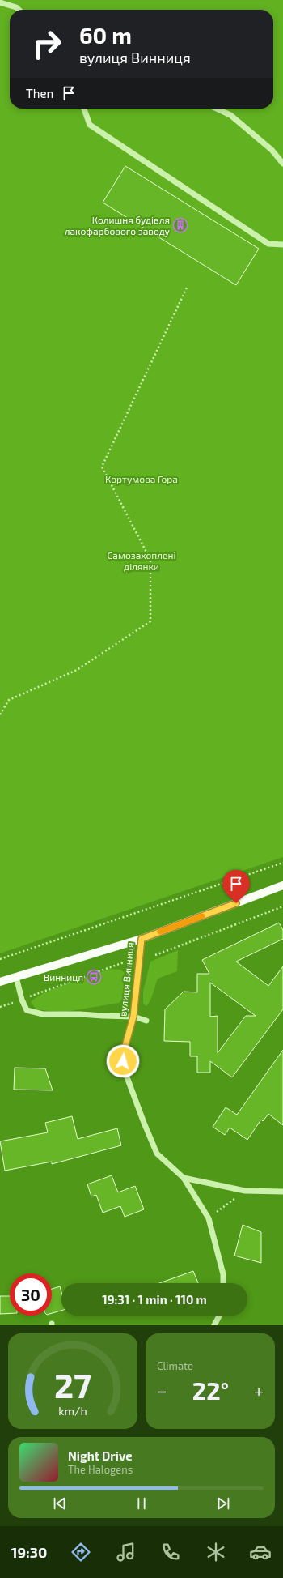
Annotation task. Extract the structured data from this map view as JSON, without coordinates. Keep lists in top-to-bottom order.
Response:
{
  "streets": {
    "main road": ["вулиця Винниця"]
  },
  "parks": ["Кортумова Гора", "Самозахоплені ділянки"],
  "places": {
    "building": ["Колишня будівля лакофарбового заводу"],
    "bus stop": ["Винниця"]
  },
  "page": {
    "turn": ["60 m", "вулиця Винниця"],
    "then": "Then",
    "limit": "30",
    "trip": "19:31 · 1 min · 110 m",
    "tile": "Climate",
    "heat": ["−", "22°", "+"],
    "song": ["Night Drive", "The Halogens"],
    "tabs": "19:30",
    "gauge": ["27", "km/h"]
  }
}
